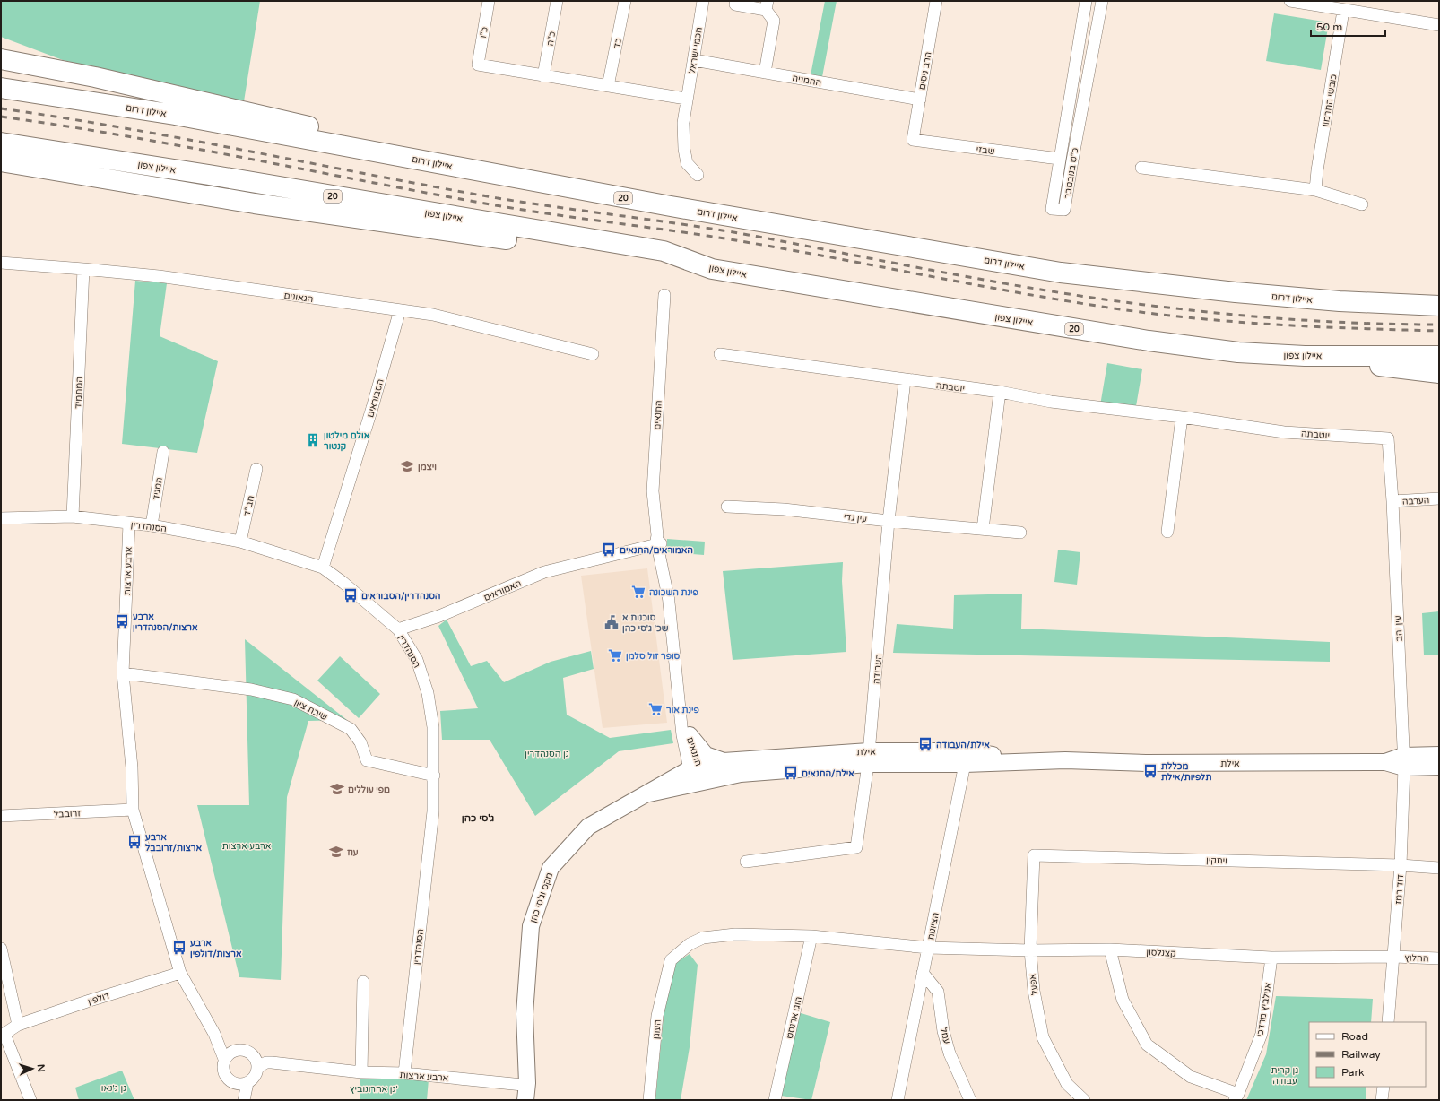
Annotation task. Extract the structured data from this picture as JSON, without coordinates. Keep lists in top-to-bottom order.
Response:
{
  "streets": {
    "highway": ["איילון דרום", "איילון צפון", "20"],
    "street": [
      "כ\"ו",
      "כ\"ה",
      "כד",
      "חכמי ישראל",
      "הרב ניסים",
      "החמניה",
      "כובשי החרמון",
      "שבזי",
      "כ\"ט בנובמבר",
      "הגאונים",
      "יוטבתה",
      "המתמיד",
      "הסבוראים",
      "התנאים",
      "המגיד",
      "הערבה",
      "חב\"ד",
      "עין גדי",
      "הסנהדרין",
      "ארבע ארצות",
      "האמוראים",
      "עין יהב",
      "העבודה",
      "שיבת ציון",
      "אילת",
      "זרובבל",
      "ויתקין",
      "דוד רמז",
      "מקס וג'סי כהן",
      "הציונות",
      "קצנלסון",
      "החלוץ",
      "אפעל",
      "דולפין",
      "אנילביץ מרדכי",
      "הוגו ארנסט",
      "העוגן",
      "עמל"
    ]
  },
  "crossings": [
    ["כ\"ו", "כ\"ה"],
    ["חכמי ישראל", "החמניה"],
    ["הרב ניסים", "החמניה"],
    ["הרב ניסים", "שבזי"],
    ["שבזי", "כ\"ט בנובמבר"],
    ["הגאונים", "המתמיד"],
    ["הגאונים", "הסבוראים"],
    ["יוטבתה", "הערבה"],
    ["יוטבתה", "עין יהב"],
    ["יוטבתה", "העבודה"],
    ["המתמיד", "הסנהדרין"],
    ["הסבוראים", "הסנהדרין"],
    ["התנאים", "האמוראים"],
    ["התנאים", "אילת"],
    ["התנאים", "מקס וג'סי כהן"],
    ["המגיד", "הסנהדרין"],
    ["הערבה", "עין יהב"],
    ["חב\"ד", "הסנהדרין"],
    ["עין גדי", "העבודה"],
    ["הסנהדרין", "ארבע ארצות"],
    ["הסנהדרין", "האמוראים"],
    ["הסנהדרין", "שיבת ציון"],
    ["ארבע ארצות", "שיבת ציון"],
    ["ארבע ארצות", "זרובבל"],
    ["ארבע ארצות", "מקס וג'סי כהן"],
    ["ארבע ארצות", "דולפין"],
    ["עין יהב", "אילת"],
    ["עין יהב", "דוד רמז"],
    ["העבודה", "אילת"],
    ["אילת", "דוד רמז"],
    ["אילת", "מקס וג'סי כהן"],
    ["אילת", "הציונות"],
    ["ויתקין", "דוד רמז"],
    ["ויתקין", "אפעל"],
    ["דוד רמז", "קצנלסון"],
    ["דוד רמז", "החלוץ"],
    ["הציונות", "קצנלסון"],
    ["הציונות", "עמל"],
    ["קצנלסון", "החלוץ"],
    ["קצנלסון", "אפעל"],
    ["קצנלסון", "אנילביץ מרדכי"],
    ["הוגו ארנסט", "העוגן"]
  ],
  "districts": ["ג'סי כהן"],
  "parks": [
    "גן הסנהדרין",
    "ארבע ארצות",
    "גן קרית עבודה",
    "גן ג'נאו",
    "גן אהרונוביץ'"
  ],
  "places": {
    "building": ["אולם מילטון קנטור"],
    "school or university": ["ויצמן", "מפי עוללים", "עוז"],
    "bus stop": [
      "האמוראים/התנאים",
      "הסנהדרין/הסבוראים",
      "ארבע ארצות/הסנהדרין",
      "אילת/העבודה",
      "מכללת תלפיות/אילת",
      "אילת/התנאים",
      "ארבע ארצות/זרובבל",
      "ארבע ארצות/דולפין"
    ],
    "supermarket": ["פינת השכונה", "סופר זול סלמן", "פינת אור"],
    "public building": ["סוכנות א שכ' ג'סי כהן"]
  },
  "legend": ["Road", "Railway", "Park"],
  "scale_bar": "50 m",
  "north": "right"
}
